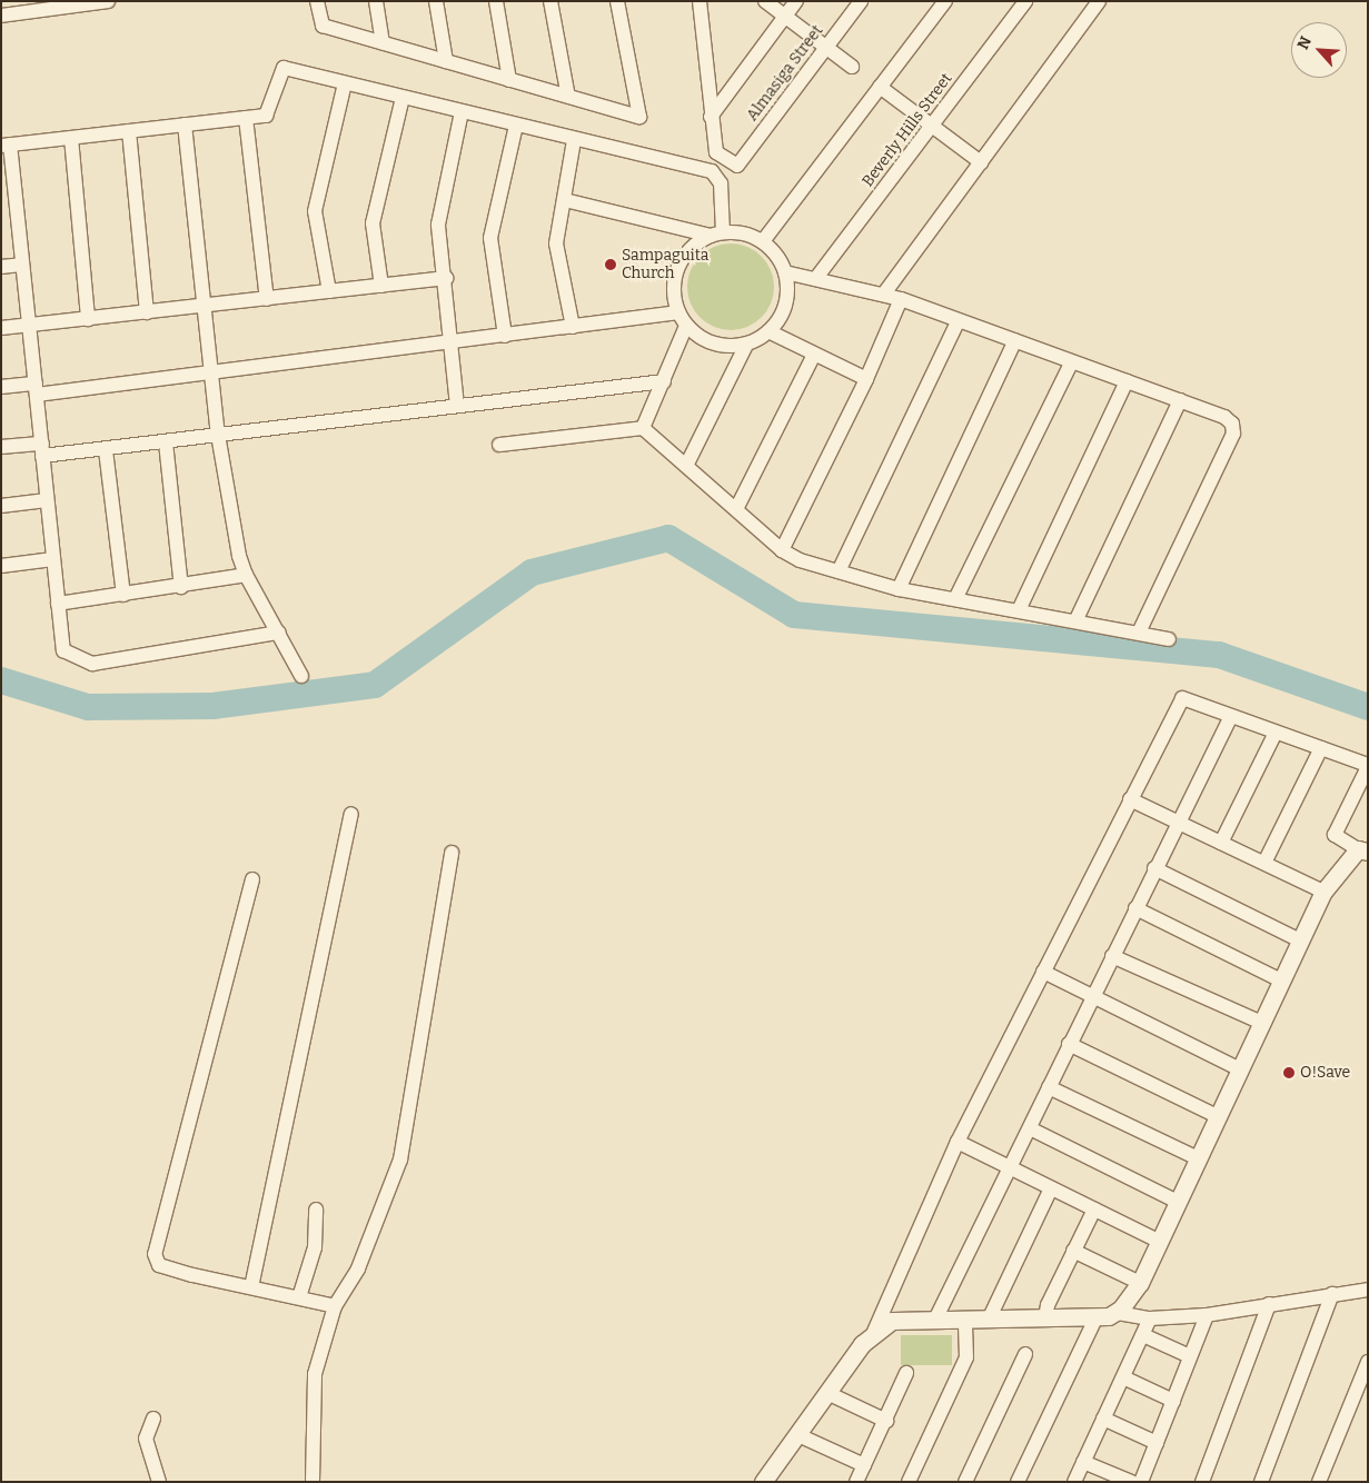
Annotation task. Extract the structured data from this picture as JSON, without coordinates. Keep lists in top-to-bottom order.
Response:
{
  "streets": {
    "street": ["Almasiga Street", "Beverly Hills Street"]
  },
  "places": ["Sampaguita Church", "O!Save"],
  "north": "top left"
}
